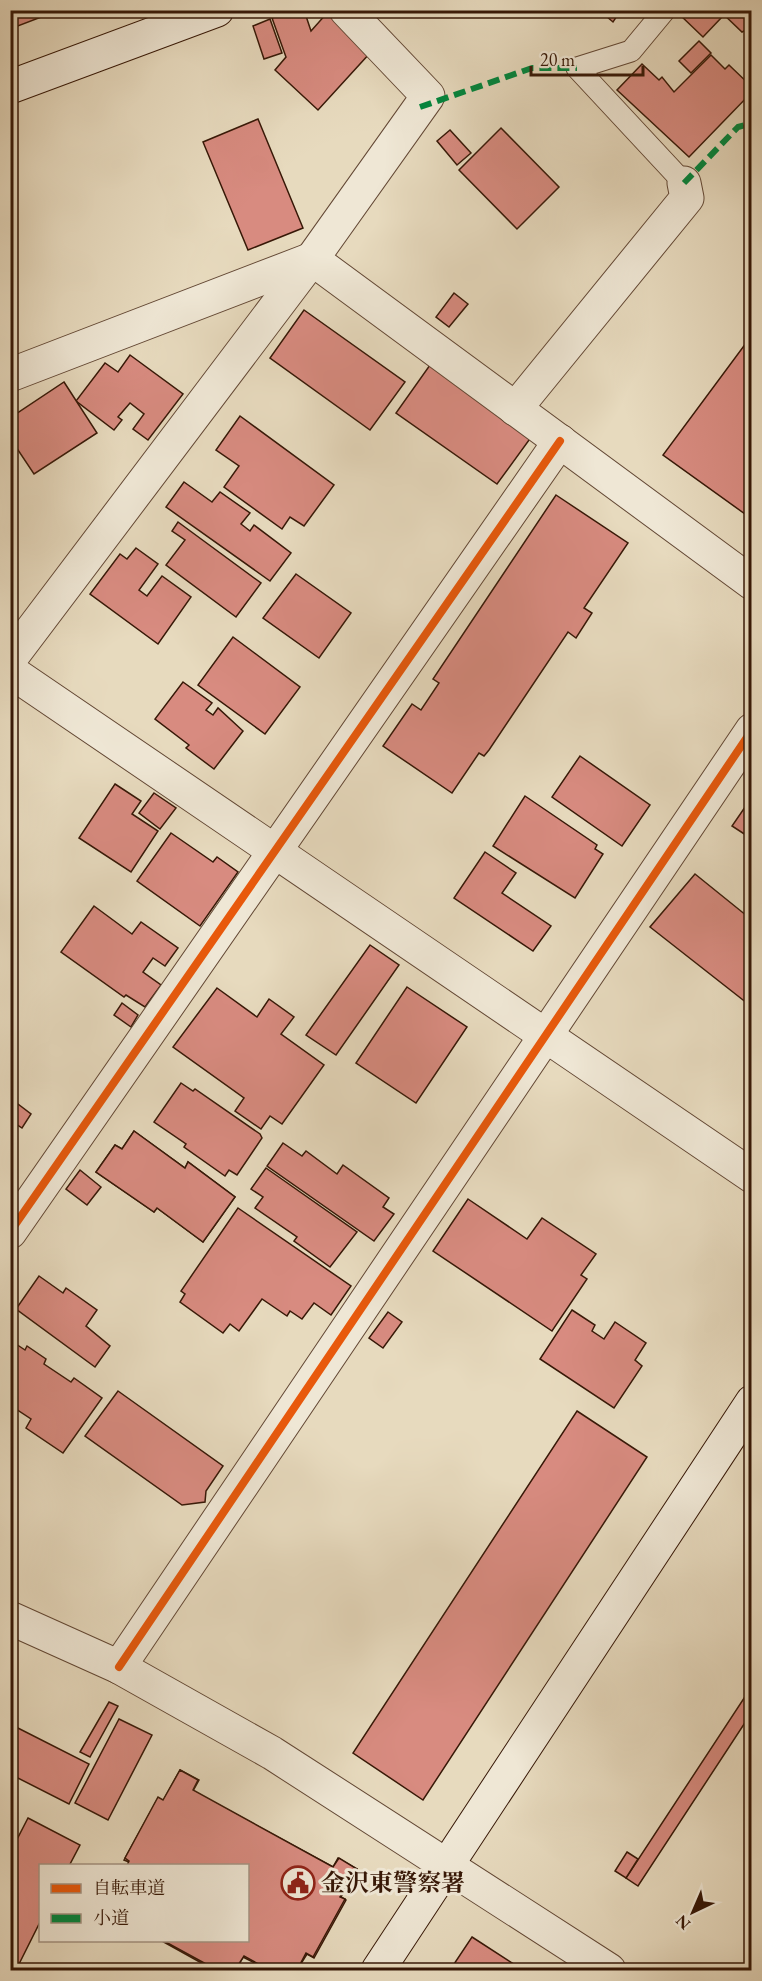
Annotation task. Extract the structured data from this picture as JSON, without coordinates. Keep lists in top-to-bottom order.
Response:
{
  "places": {
    "public building": ["金沢東警察署"]
  },
  "legend": ["自転車道", "小道"],
  "scale_bar": "20 m",
  "north": "bottom left"
}
